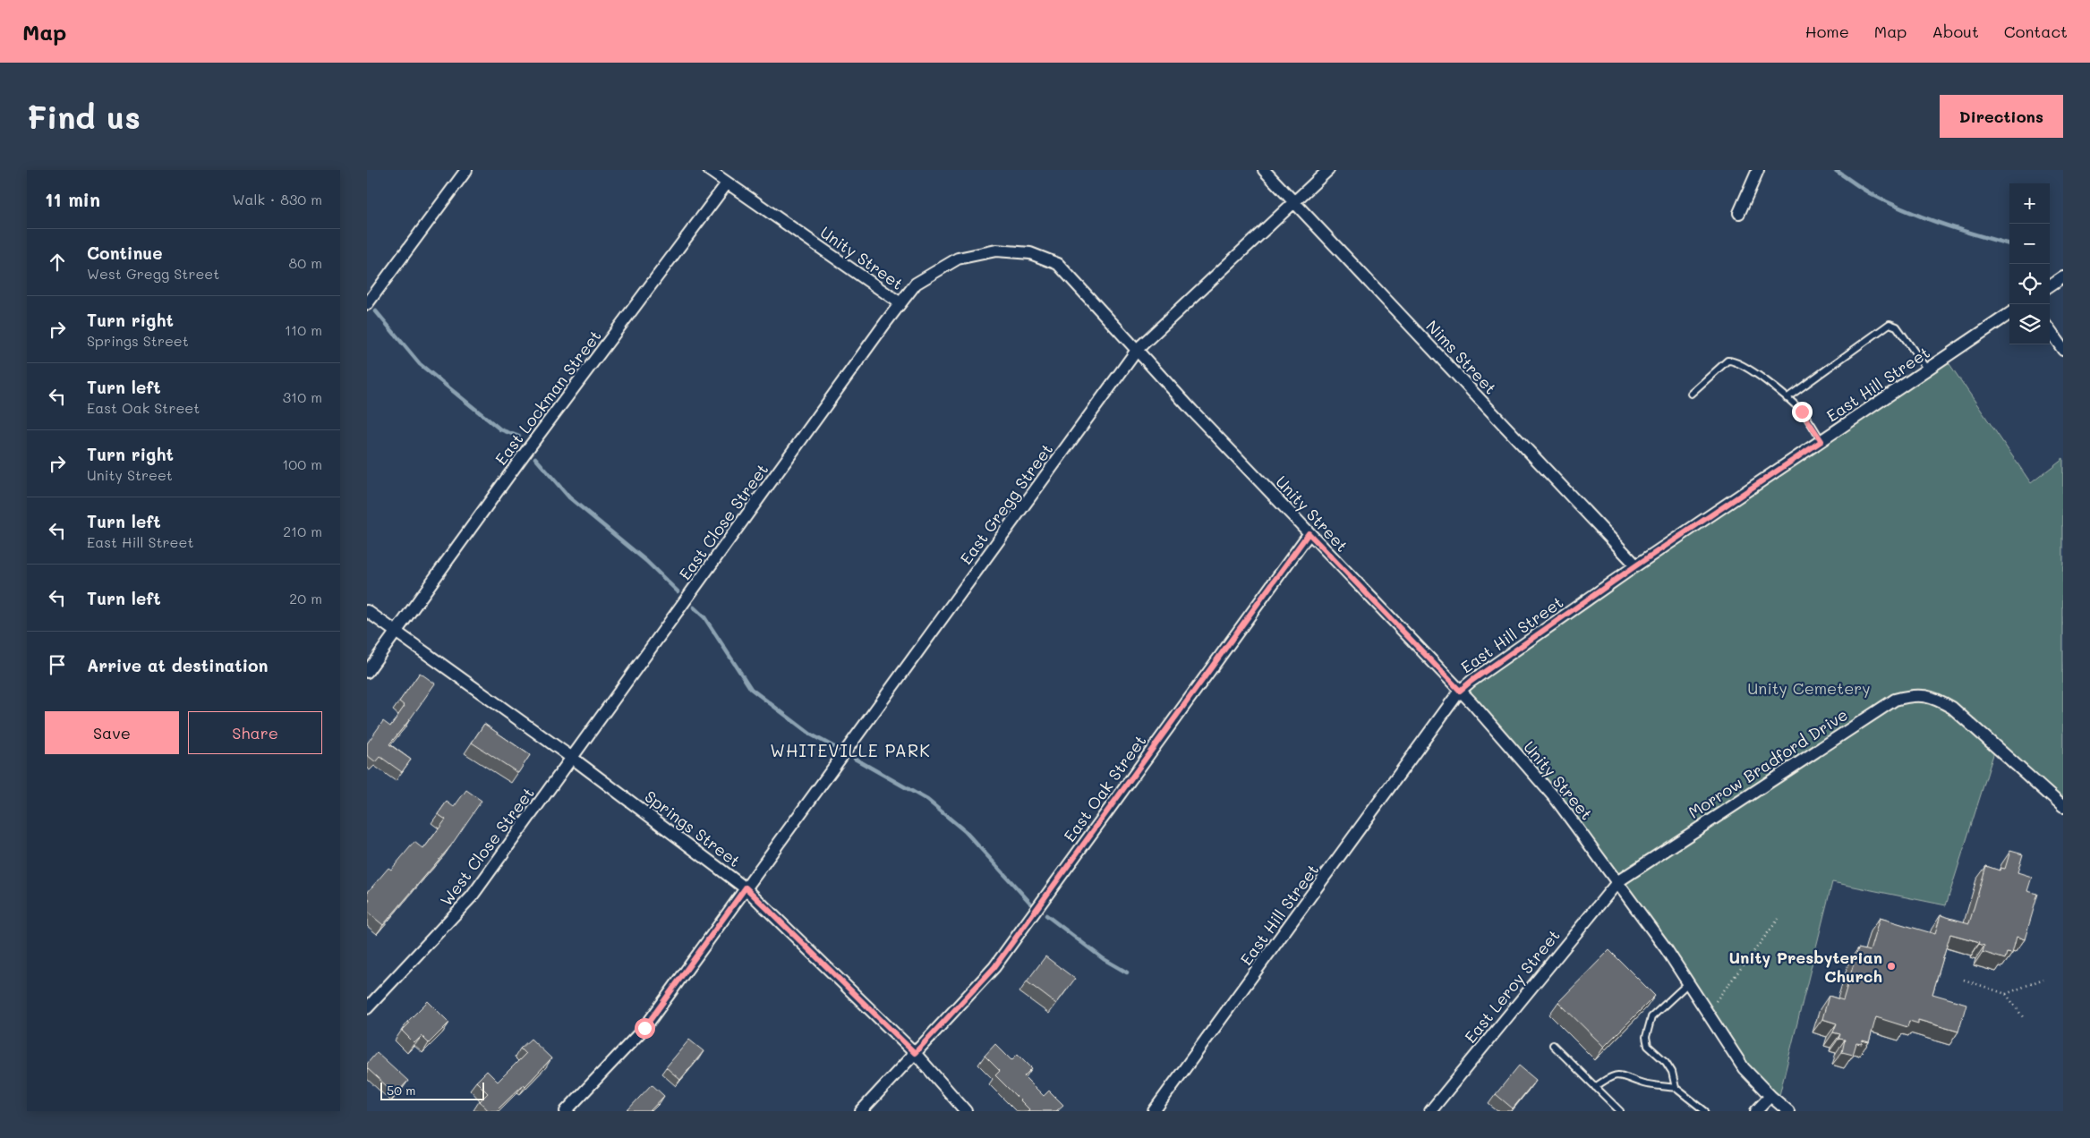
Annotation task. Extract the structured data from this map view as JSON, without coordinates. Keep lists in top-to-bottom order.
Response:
{
  "streets": {
    "street": [
      "Unity Street",
      "Nims Street",
      "East Hill Street",
      "East Lockman Street",
      "East Gregg Street",
      "East Close Street",
      "Morrow Bradford Drive",
      "East Oak Street",
      "Springs Street",
      "West Close Street",
      "East Leroy Street"
    ]
  },
  "crossings": [
    ["Unity Street", "East Hill Street"],
    ["Unity Street", "East Lockman Street"],
    ["Unity Street", "East Gregg Street"],
    ["Unity Street", "East Close Street"],
    ["Unity Street", "Morrow Bradford Drive"],
    ["Unity Street", "East Oak Street"],
    ["Unity Street", "East Leroy Street"],
    ["Nims Street", "East Hill Street"],
    ["Nims Street", "East Gregg Street"],
    ["East Lockman Street", "Springs Street"],
    ["East Gregg Street", "Springs Street"],
    ["East Close Street", "Springs Street"],
    ["East Close Street", "West Close Street"],
    ["Morrow Bradford Drive", "East Leroy Street"],
    ["East Oak Street", "Springs Street"],
    ["Springs Street", "West Close Street"]
  ],
  "districts": ["WHITEVILLE PARK"],
  "parks": ["Unity Cemetery"],
  "places": ["Unity Presbyterian Church"],
  "scale_bar": "50 m",
  "page": {
    "header": "Map",
    "nav": [
      "Home",
      "Map",
      "About",
      "Contact"
    ],
    "buttons": [
      "Directions",
      ["Save", "Share"]
    ],
    "title": "Find us",
    "heading": ["11 min", "Walk · 830 m"],
    "map_buttons": ["+", "−"],
    "list": [
      ["Continue", "West Gregg Street", "80 m"],
      ["Turn right", "Springs Street", "110 m"],
      ["Turn left", "East Oak Street", "310 m"],
      ["Turn right", "Unity Street", "100 m"],
      ["Turn left", "East Hill Street", "210 m"],
      ["Turn left", "20 m"],
      "Arrive at destination"
    ],
    "scale": "50 m"
  }
}
